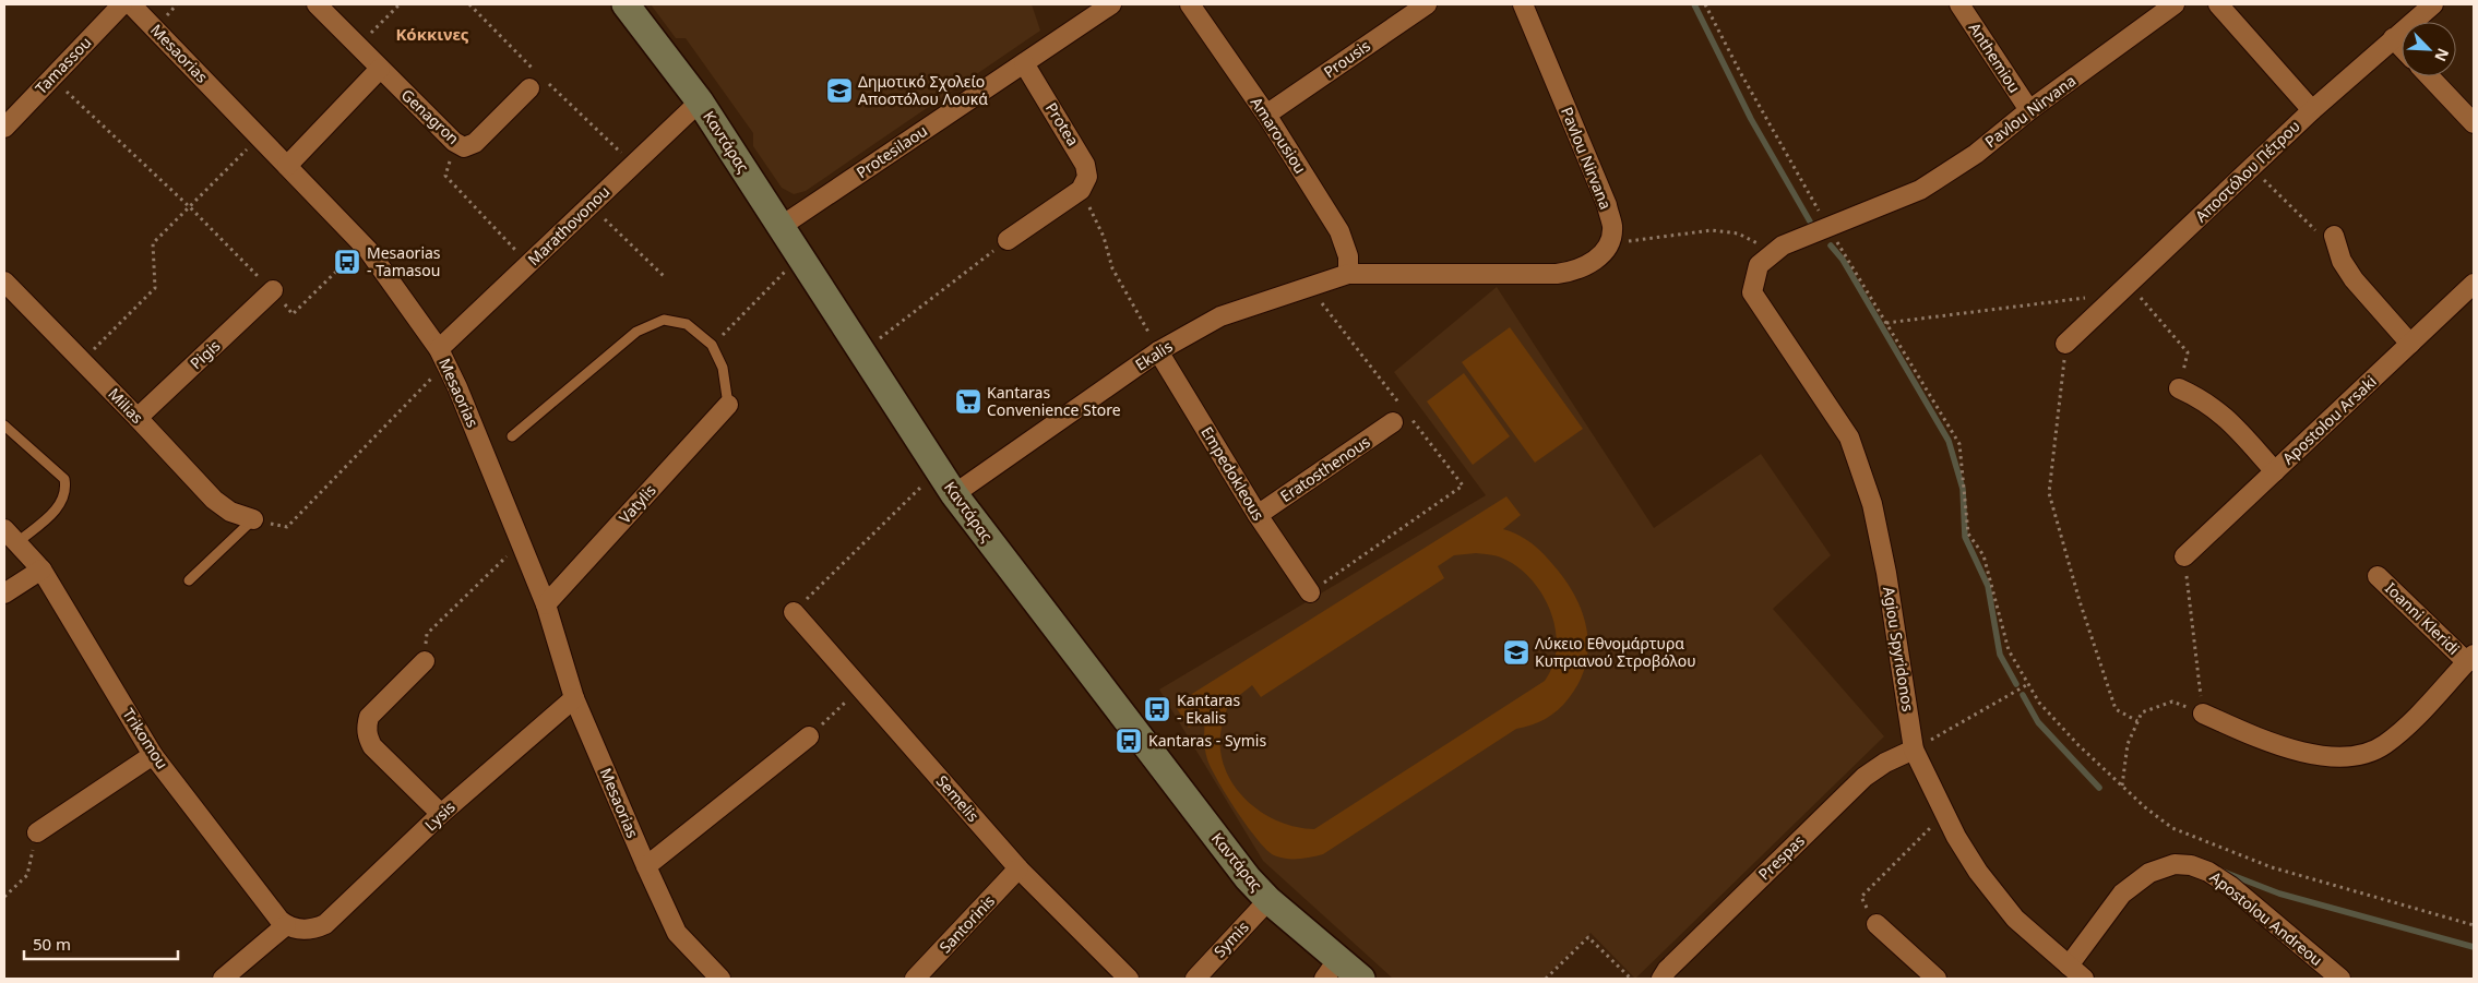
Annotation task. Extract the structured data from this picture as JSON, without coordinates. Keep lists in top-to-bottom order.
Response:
{
  "streets": {
    "street": [
      "Mesaorias",
      "Anthemiou",
      "Prousis",
      "Tamassou",
      "Pavlou Nirvana",
      "Genagron",
      "Protea",
      "Amarousiou",
      "Καντάρας",
      "Protesilaou",
      "Αποστόλου Πέτρου",
      "Marathovonou",
      "Pigis",
      "Ekalis",
      "Milias",
      "Apostolou Arsaki",
      "Eratosthenous",
      "Empedokleous",
      "Vatylis",
      "Ioanni Kleridi",
      "Agiou Spyridonos",
      "Trikomou",
      "Semelis",
      "Lysis",
      "Prespas",
      "Apostolou Andreou",
      "Santorinis",
      "Symis"
    ]
  },
  "crossings": [
    ["Mesaorias", "Marathovonou"],
    ["Mesaorias", "Vatylis"],
    ["Mesaorias", "Lysis"],
    ["Anthemiou", "Pavlou Nirvana"],
    ["Prousis", "Amarousiou"],
    ["Pavlou Nirvana", "Agiou Spyridonos"],
    ["Protea", "Protesilaou"],
    ["Amarousiou", "Ekalis"],
    ["Καντάρας", "Protesilaou"],
    ["Καντάρας", "Marathovonou"],
    ["Καντάρας", "Ekalis"],
    ["Καντάρας", "Symis"],
    ["Pigis", "Milias"],
    ["Ekalis", "Empedokleous"],
    ["Eratosthenous", "Empedokleous"],
    ["Agiou Spyridonos", "Prespas"],
    ["Agiou Spyridonos", "Apostolou Andreou"],
    ["Trikomou", "Lysis"],
    ["Semelis", "Santorinis"]
  ],
  "districts": ["Κόκκινες"],
  "places": {
    "school or university": ["Δημοτικό Σχολείο Αποστόλου Λουκά", "Λύκειο Εθνομάρτυρα Κυπριανού Στροβόλου"],
    "bus stop": ["Mesaorias - Tamasou", "Kantaras - Ekalis", "Kantaras - Symis"],
    "supermarket": ["Kantaras Convenience Store"]
  },
  "scale_bar": "50 m",
  "north": "bottom right"
}
